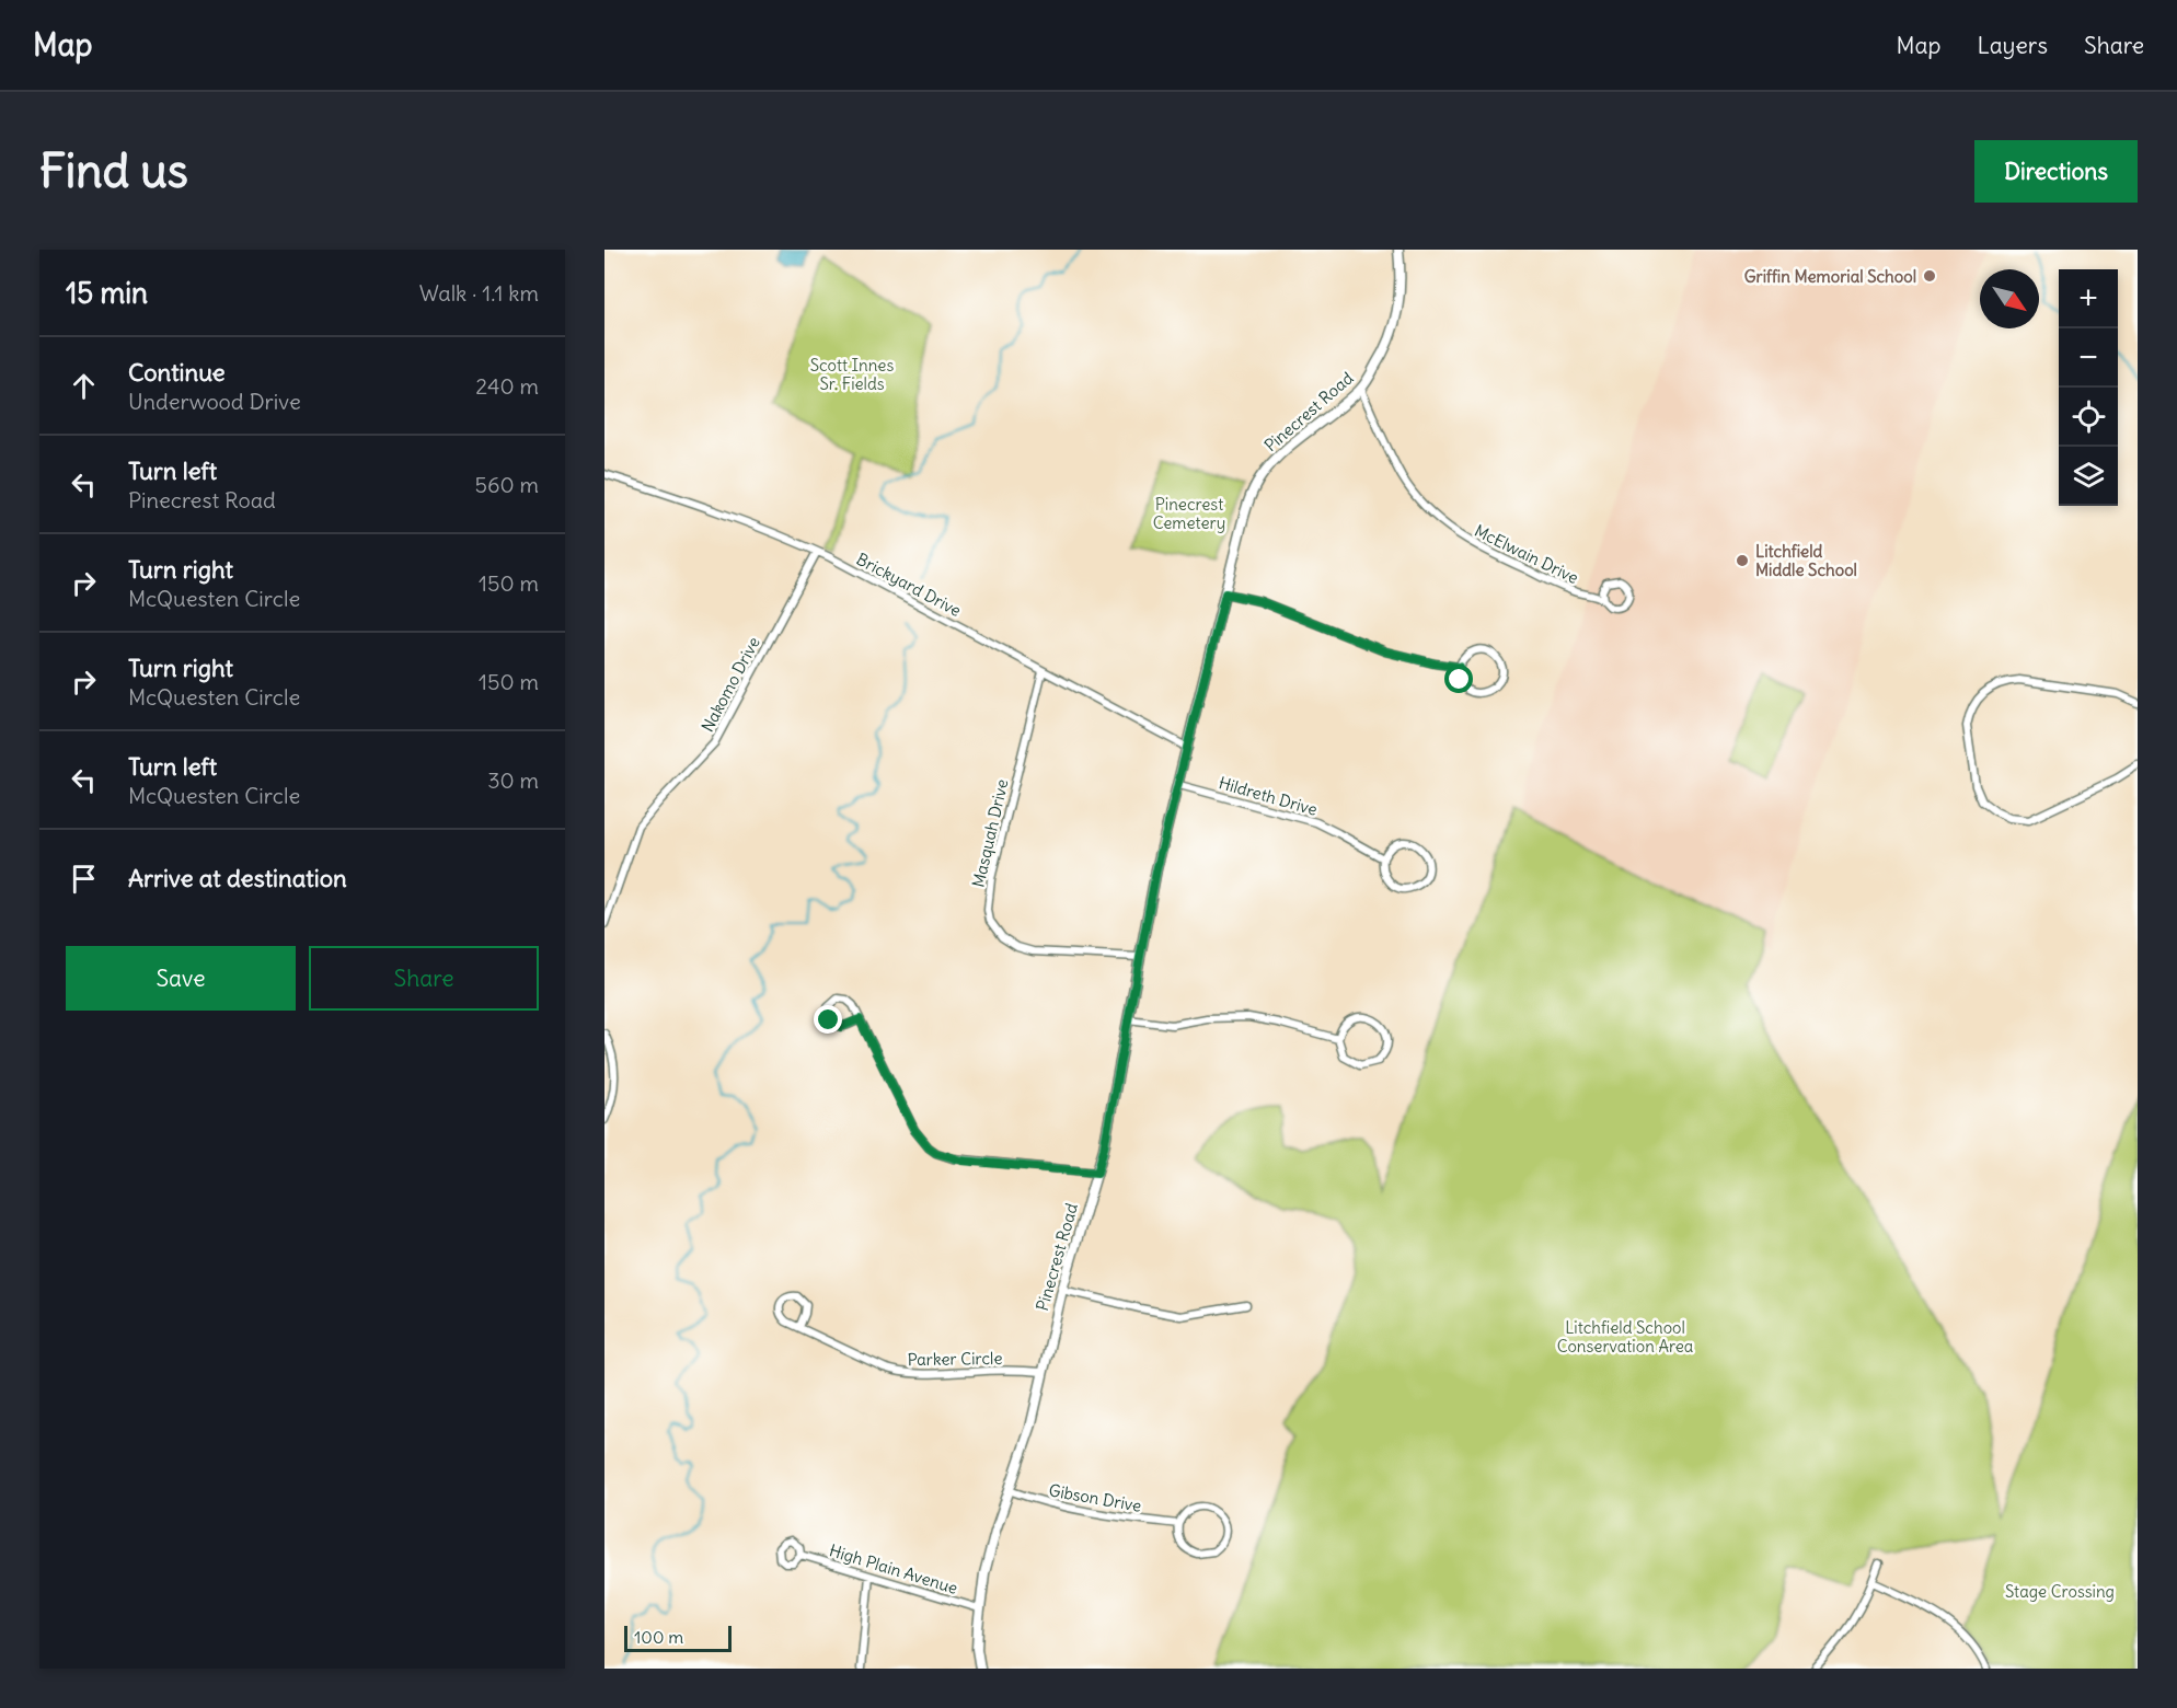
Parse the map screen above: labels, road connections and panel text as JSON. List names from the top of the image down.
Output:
{
  "streets": {
    "street": [
      "Pinecrest Road",
      "McElwain Drive",
      "Brickyard Drive",
      "Nakomo Drive",
      "Hildreth Drive",
      "Masquah Drive",
      "Parker Circle",
      "Gibson Drive",
      "High Plain Avenue"
    ]
  },
  "crossings": [
    ["Pinecrest Road", "McElwain Drive"],
    ["Pinecrest Road", "Brickyard Drive"],
    ["Pinecrest Road", "Hildreth Drive"],
    ["Pinecrest Road", "Masquah Drive"],
    ["Pinecrest Road", "Parker Circle"],
    ["Pinecrest Road", "Gibson Drive"],
    ["Pinecrest Road", "High Plain Avenue"],
    ["Brickyard Drive", "Nakomo Drive"],
    ["Brickyard Drive", "Masquah Drive"]
  ],
  "parks": [
    "Scott Innes Sr. Fields",
    "Pinecrest Cemetery",
    "Litchfield School Conservation Area",
    "Stage Crossing"
  ],
  "places": ["Griffin Memorial School", "Litchfield Middle School"],
  "scale_bar": "100 m",
  "north": "bottom right",
  "page": {
    "header": "Map",
    "nav": ["Map", "Layers", "Share"],
    "buttons": [
      "Directions",
      ["Save", "Share"]
    ],
    "title": "Find us",
    "heading": ["15 min", "Walk · 1.1 km"],
    "map_buttons": ["+", "−"],
    "list": [
      ["Continue", "Underwood Drive", "240 m"],
      ["Turn left", "Pinecrest Road", "560 m"],
      ["Turn right", "McQuesten Circle", "150 m"],
      ["Turn right", "McQuesten Circle", "150 m"],
      ["Turn left", "McQuesten Circle", "30 m"],
      "Arrive at destination"
    ],
    "scale": "100 m"
  }
}
